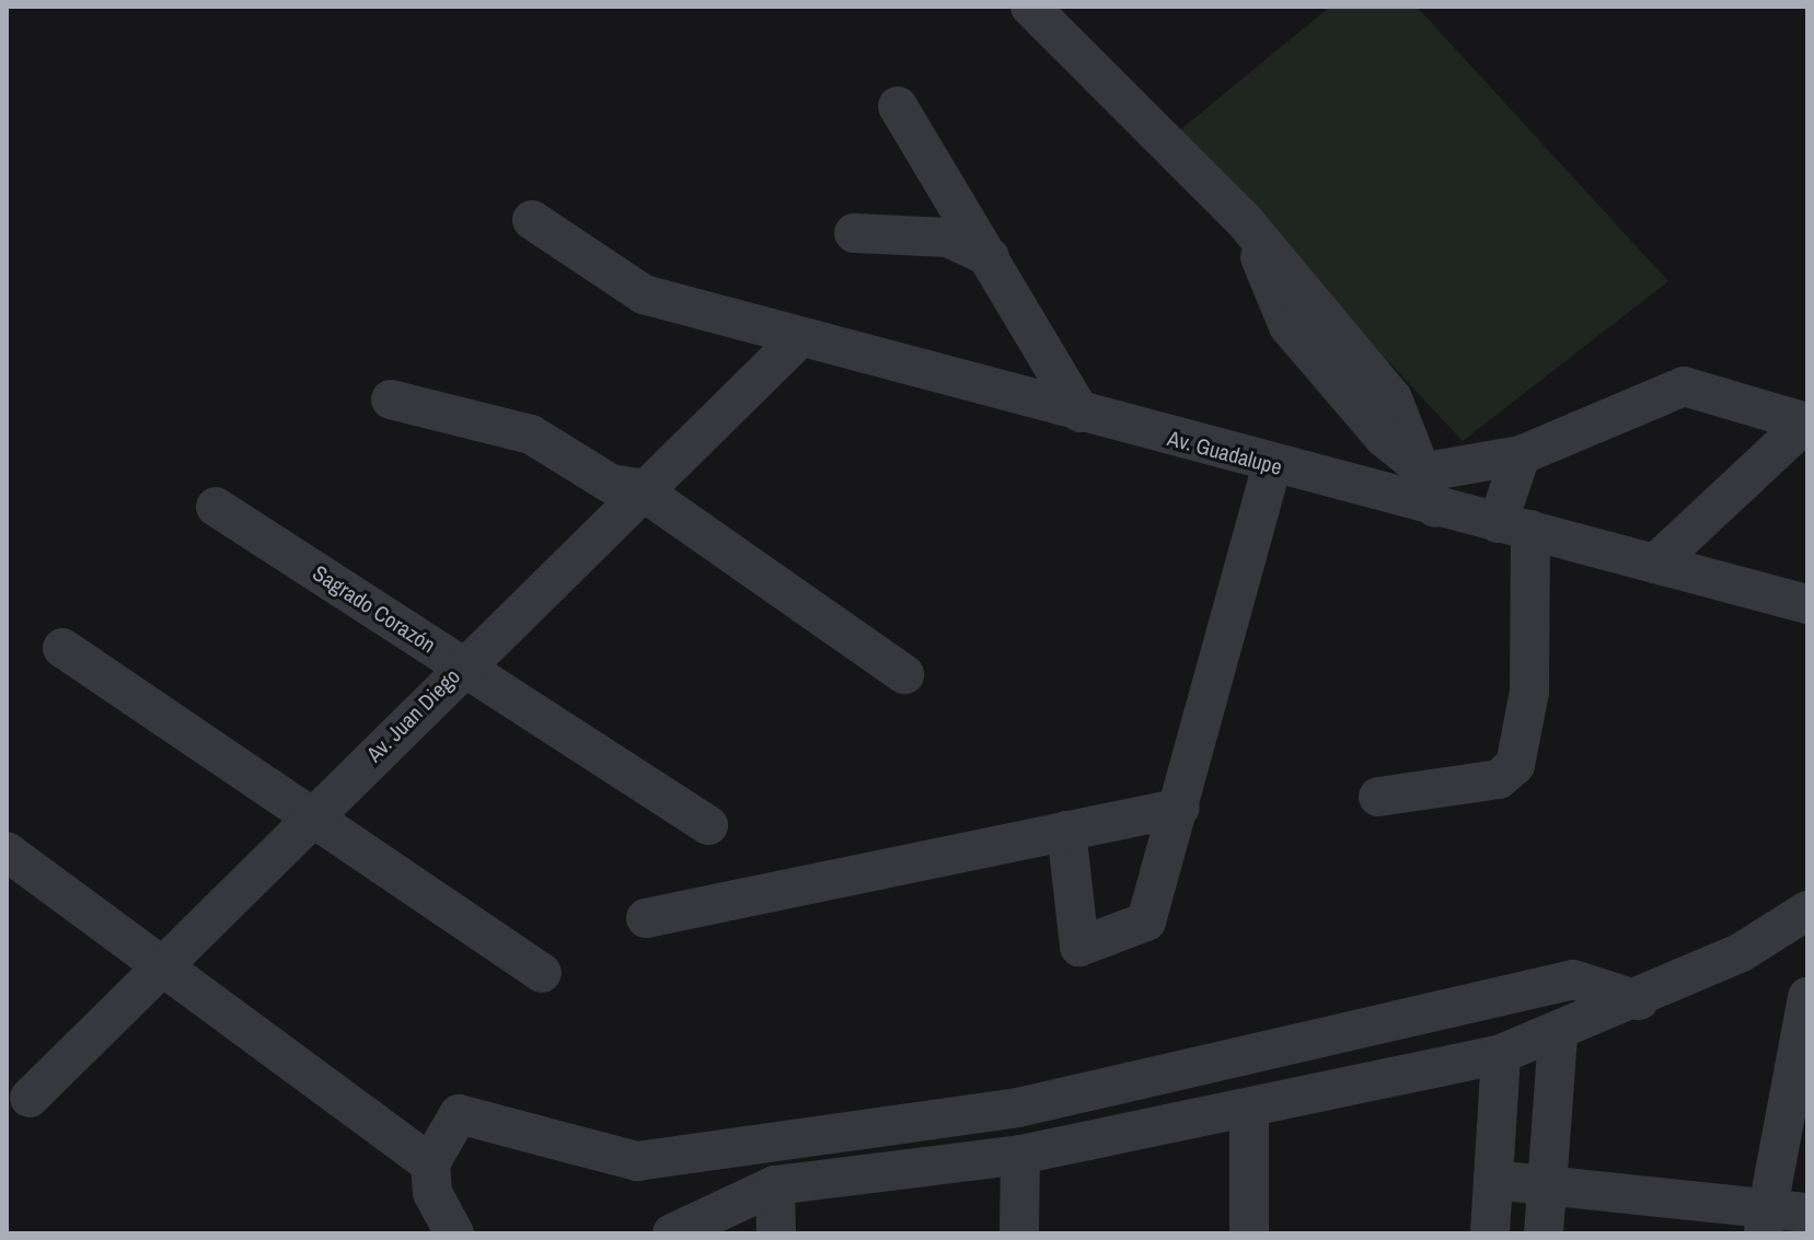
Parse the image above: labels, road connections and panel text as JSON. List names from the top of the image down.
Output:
{
  "streets": {
    "street": ["Av. Guadalupe", "Sagrado Corazón", "Av. Juan Diego"]
  },
  "crossings": [
    ["Av. Guadalupe", "Av. Juan Diego"],
    ["Sagrado Corazón", "Av. Juan Diego"]
  ]
}
